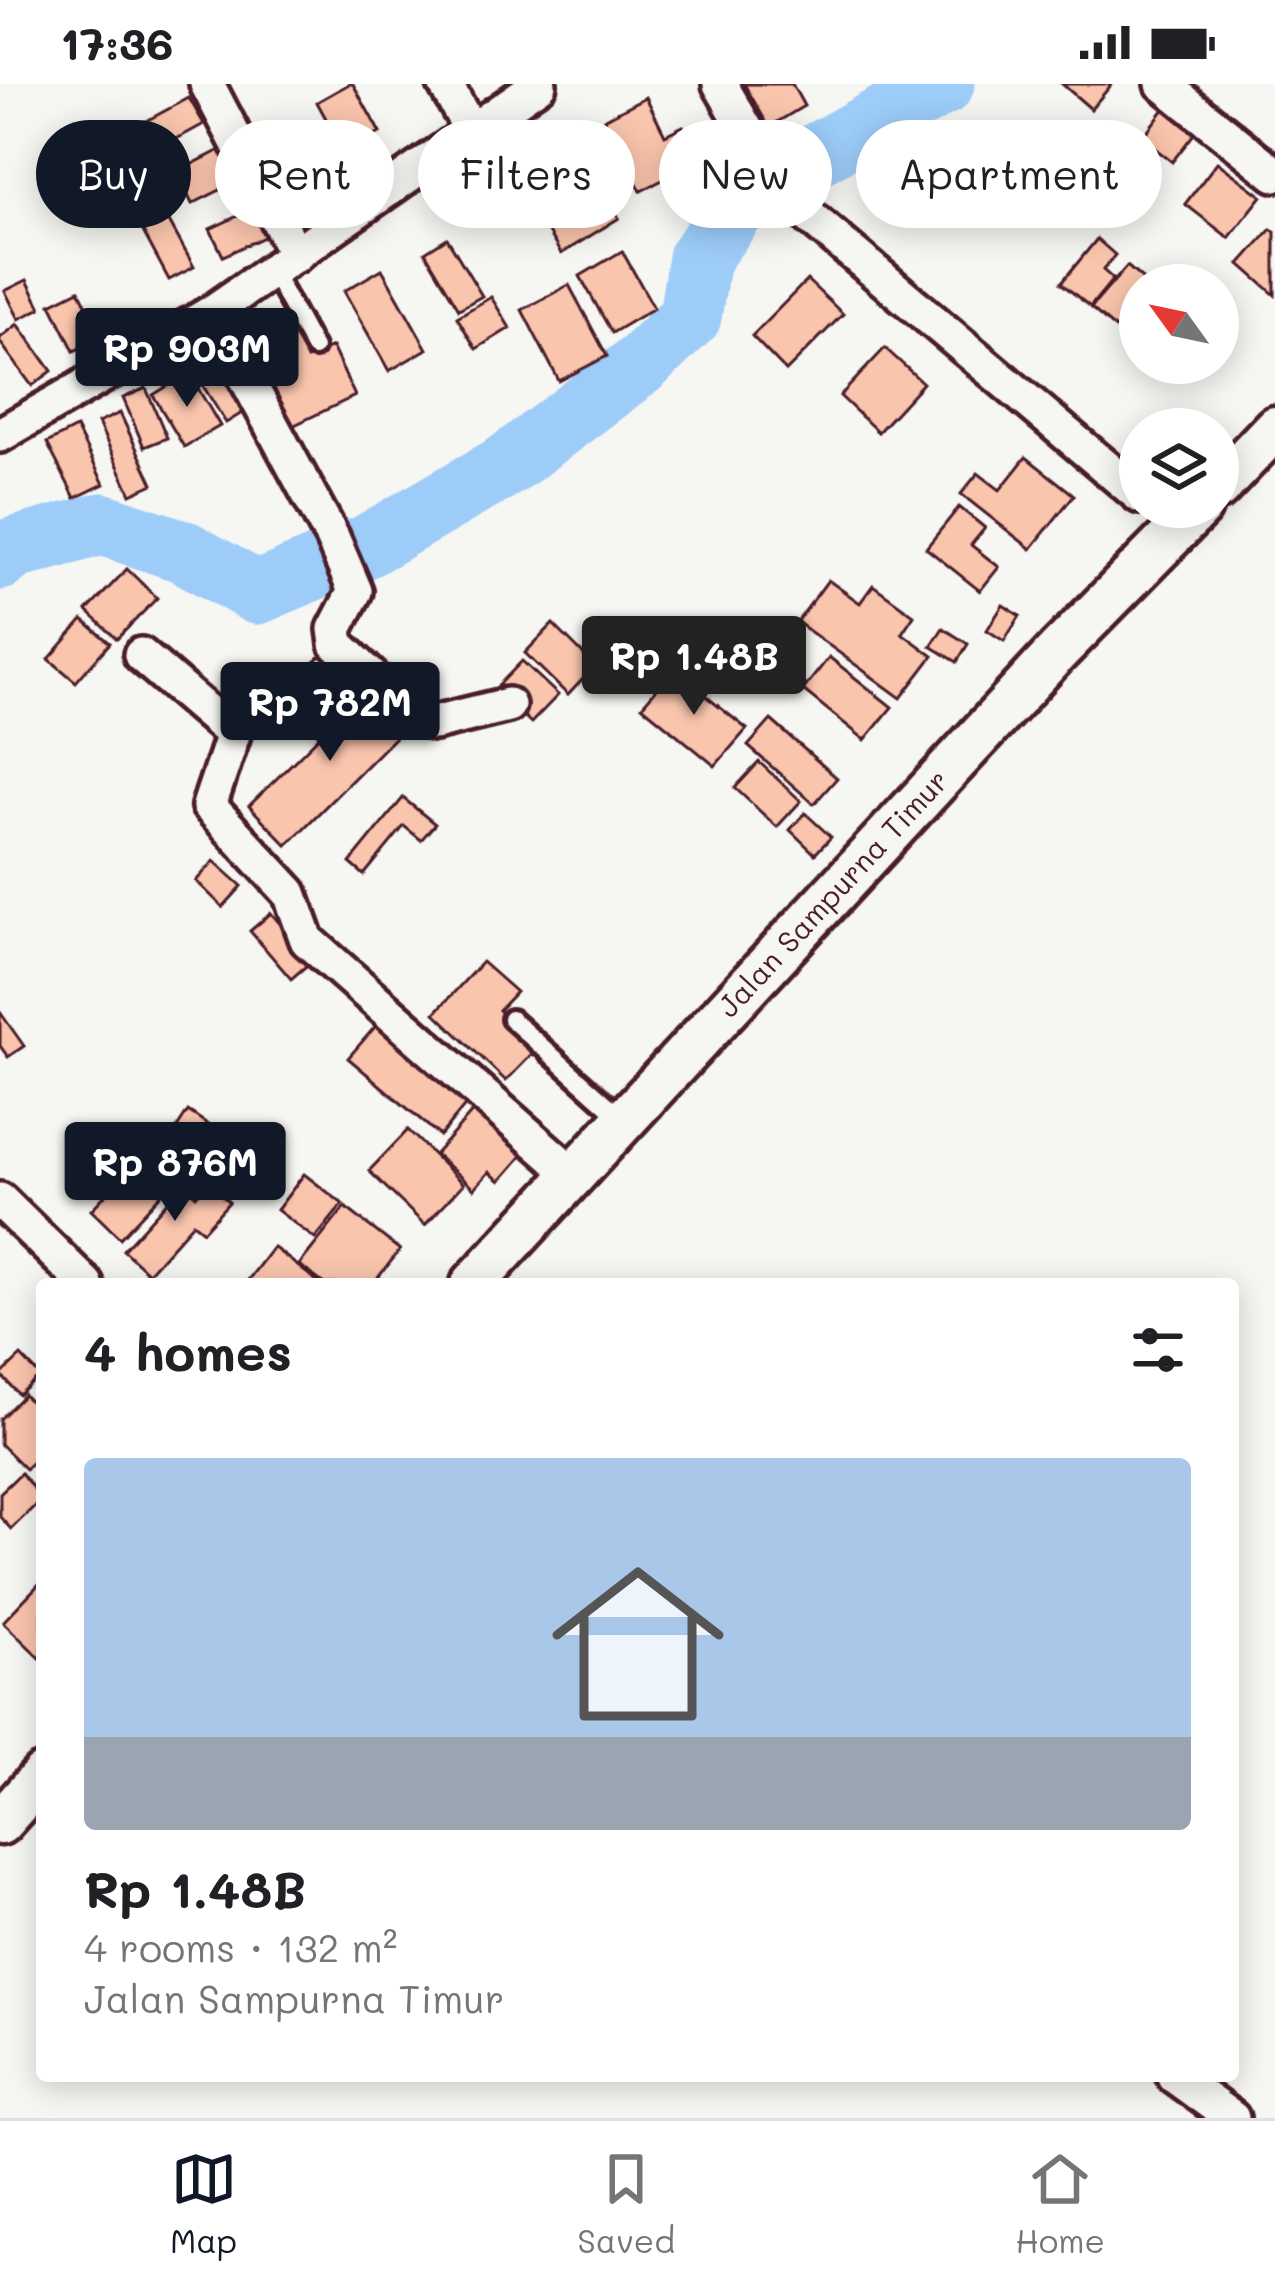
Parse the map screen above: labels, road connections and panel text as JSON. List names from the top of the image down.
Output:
{
  "streets": {
    "street": ["Jalan Sampurna Timur"]
  },
  "north": "top left",
  "page": {
    "status": "17:36",
    "chip": [
      "Buy",
      "Rent",
      "Filters",
      "New",
      "Apartment"
    ],
    "price": [
      "Rp 903M",
      "Rp 1.48B",
      "Rp 782M",
      "Rp 876M"
    ],
    "heading": "4 homes",
    "list": [
      {
        "name": "Rp 1.48B",
        "note": "4 rooms · 132 m² · Jalan Sampurna Timur"
      }
    ],
    "tabs": ["Map", "Saved", "Home"]
  }
}
